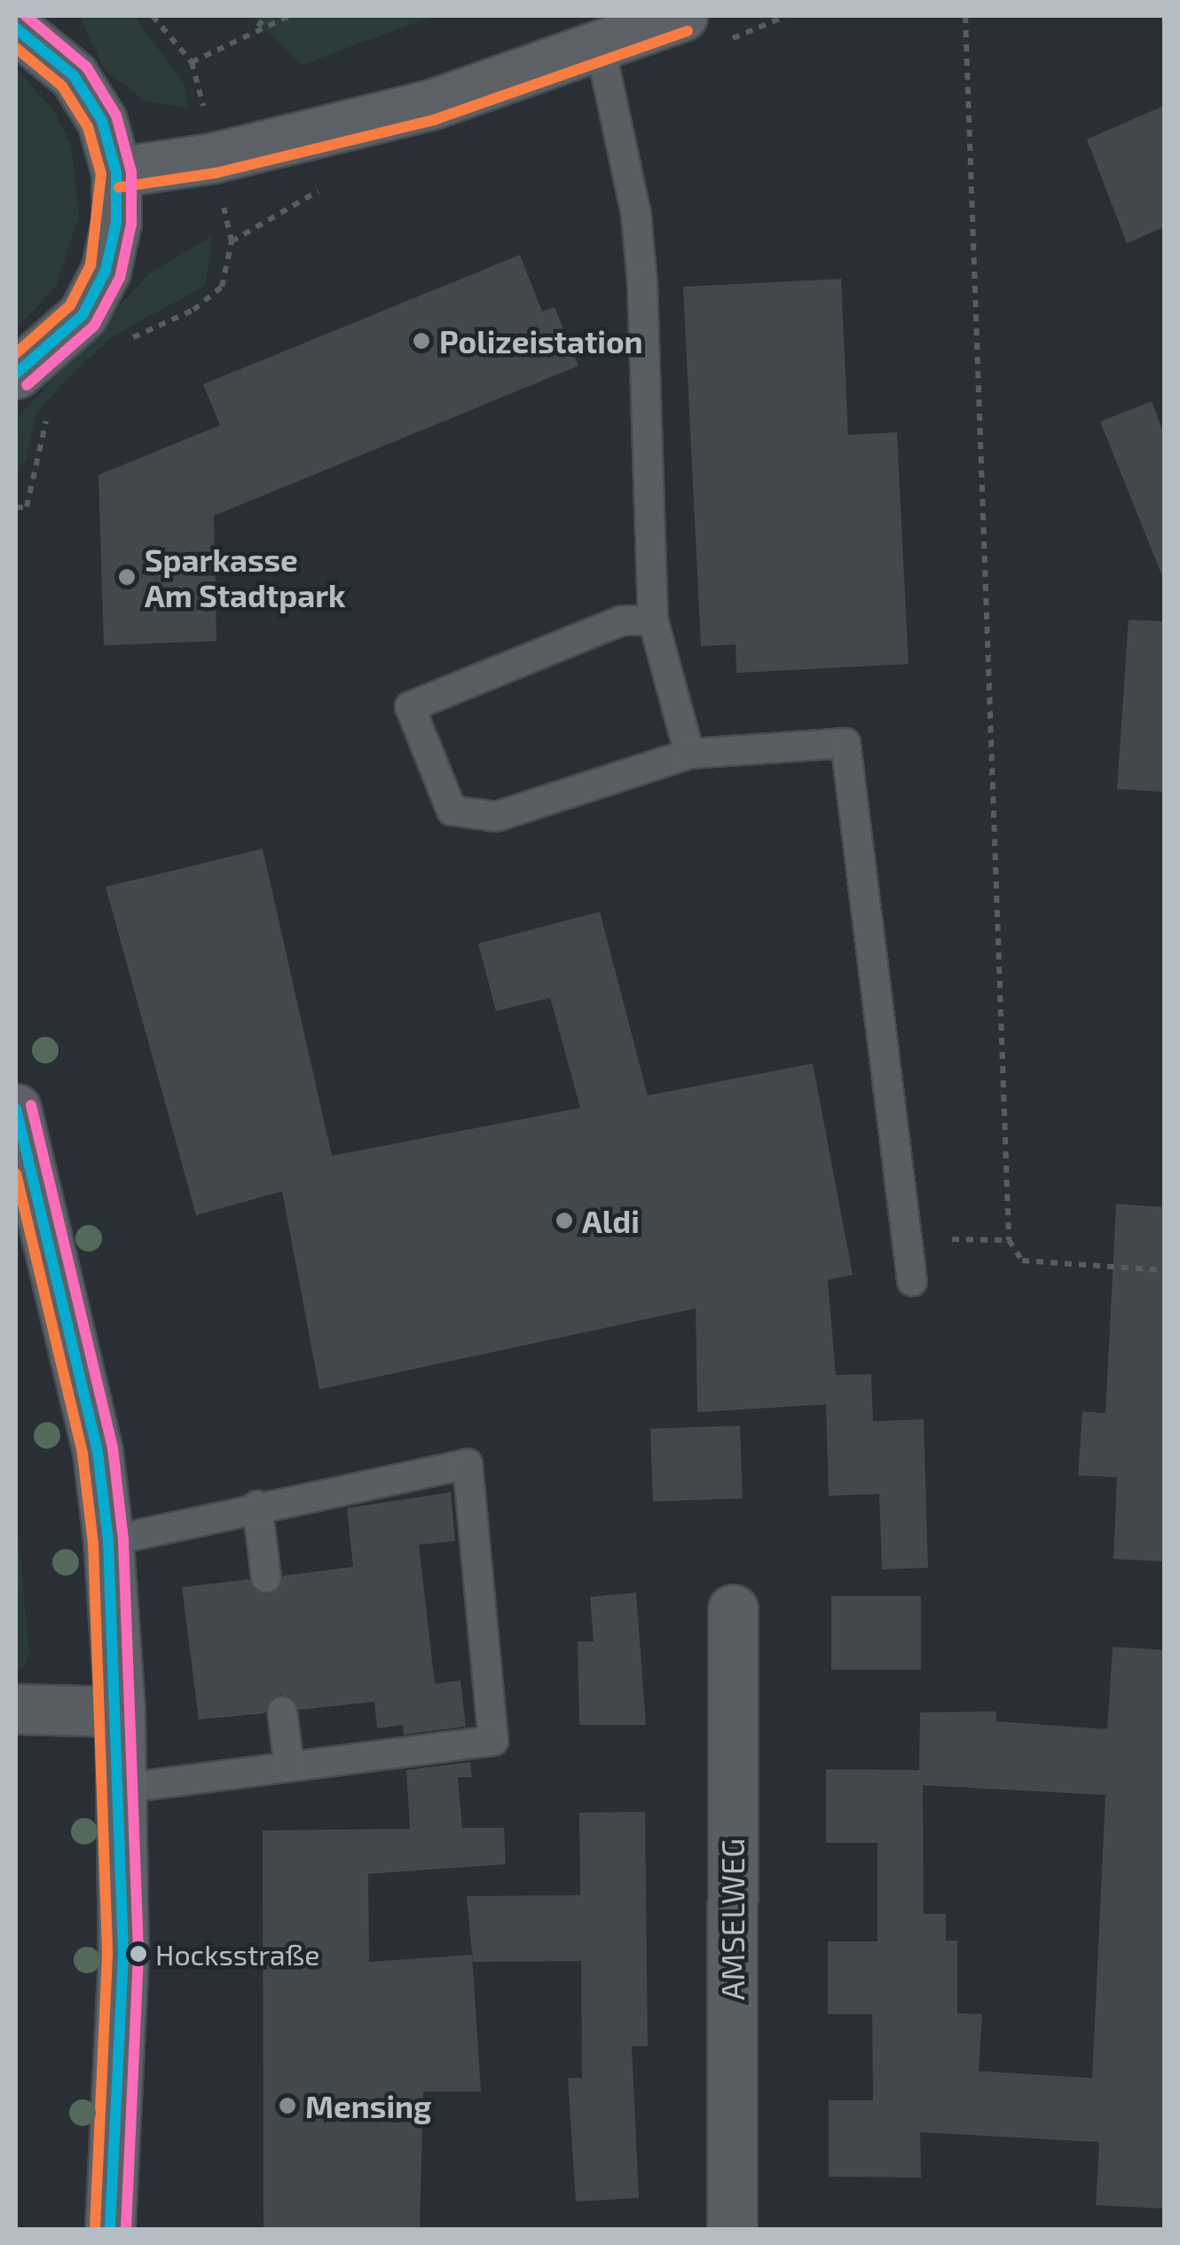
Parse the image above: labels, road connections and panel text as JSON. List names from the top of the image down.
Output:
{
  "streets": {
    "street": ["AMSELWEG"]
  },
  "places": [
    "Polizeistation",
    "Sparkasse Am Stadtpark",
    "Aldi",
    "Hocksstraße",
    "Mensing"
  ]
}
